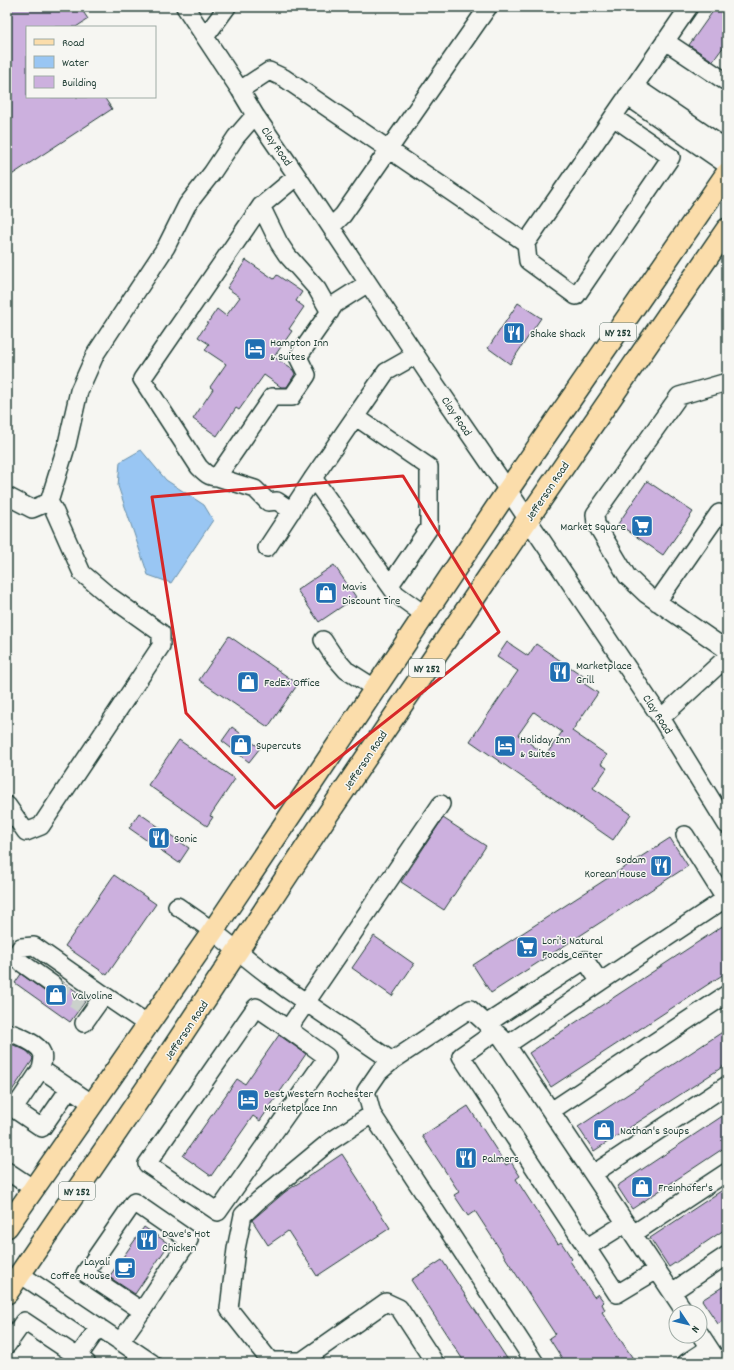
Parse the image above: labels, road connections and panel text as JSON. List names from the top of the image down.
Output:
{
  "streets": {
    "main road": ["NY 252", "Jefferson Road"],
    "street": ["Clay Road"]
  },
  "crossings": [
    ["Clay Road", "NY 252"],
    ["Clay Road", "Jefferson Road"]
  ],
  "places": {
    "restaurant": [
      "Shake Shack",
      "Marketplace Grill",
      "Sonic",
      "Sodam Korean House",
      "Palmers",
      "Dave's Hot Chicken"
    ],
    "hotel": ["Hampton Inn & Suites", "Holiday Inn & Suites", "Best Western Rochester Marketplace Inn"],
    "supermarket": ["Market Square", "Lori's Natural Foods Center"],
    "shop": [
      "Mavis Discount Tire",
      "FedEx Office",
      "Supercuts",
      "Valvoline",
      "Nathan's Soups",
      "Freinhofer's"
    ],
    "cafe": ["Layali Coffee House"]
  },
  "legend": ["Road", "Water", "Building"],
  "north": "bottom right"
}
